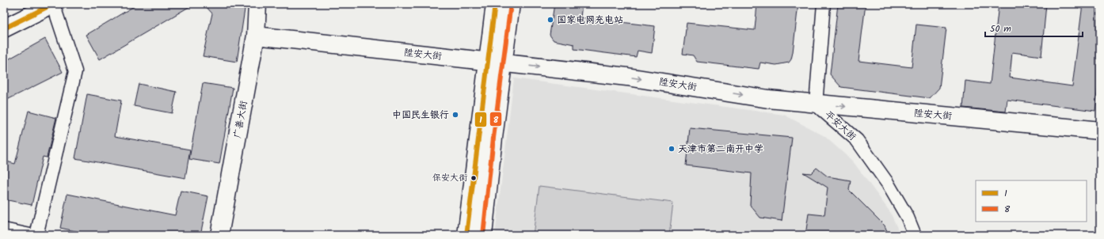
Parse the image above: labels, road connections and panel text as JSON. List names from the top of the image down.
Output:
{
  "streets": {
    "street": ["陞安大街", "广善大街", "平安大街"]
  },
  "crossings": [
    ["陞安大街", "广善大街"],
    ["陞安大街", "平安大街"]
  ],
  "one_way": ["陞安大街"],
  "places": [
    "国家电网充电站",
    "中国民生银行",
    "天津市第二南开中学",
    "保安大街"
  ],
  "lines": ["transit line 1", "transit line 8"],
  "legend": ["1", "8"],
  "scale_bar": "50 m"
}
